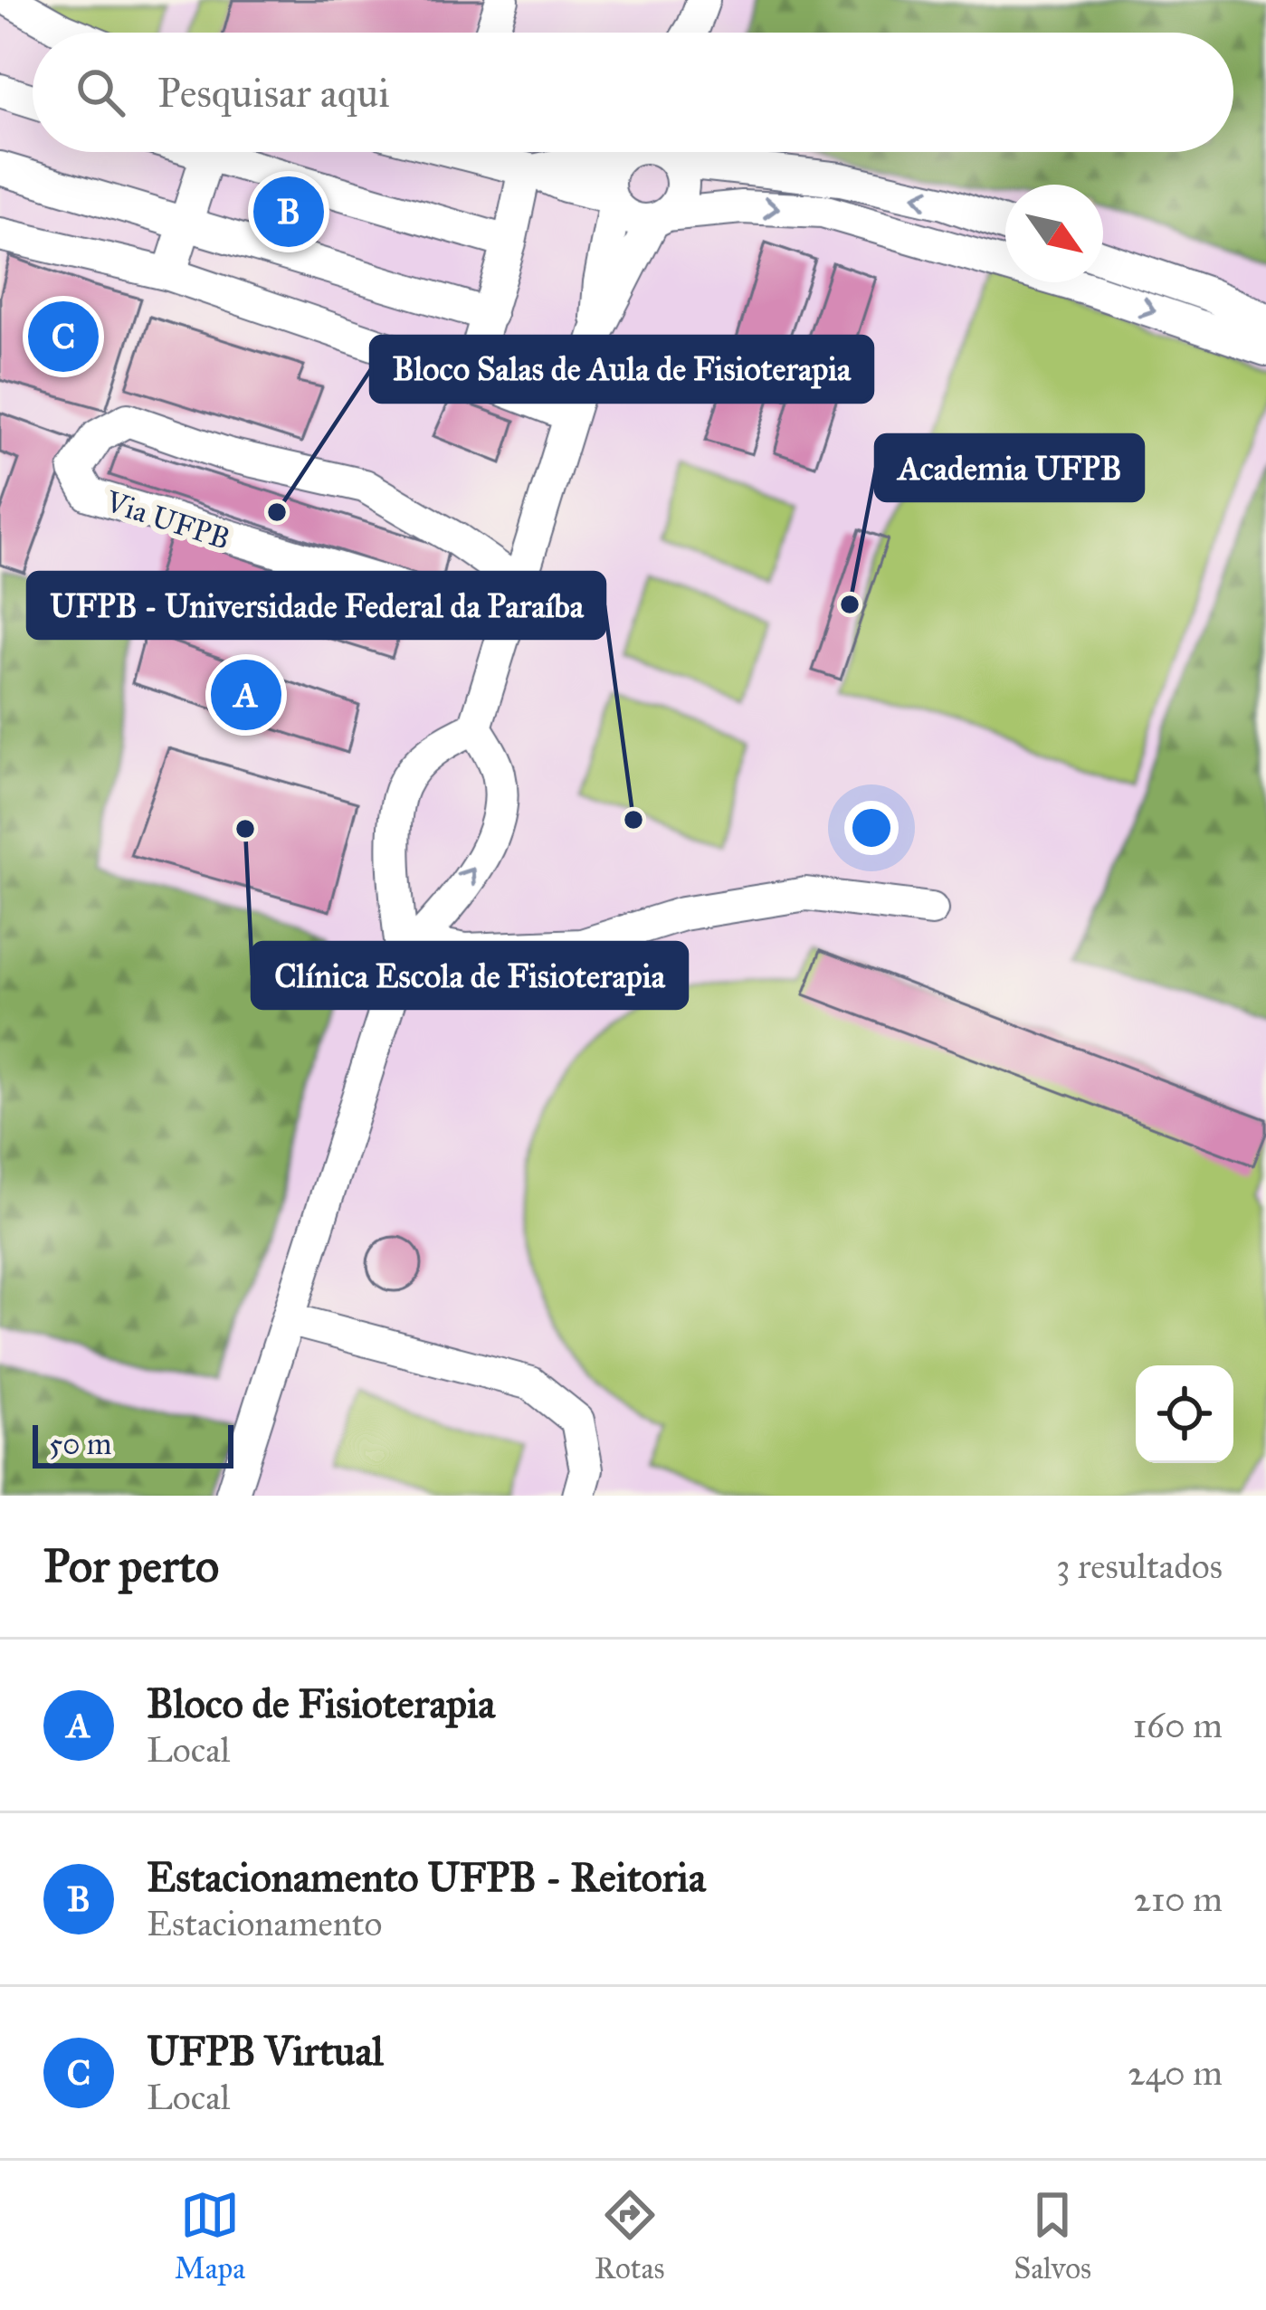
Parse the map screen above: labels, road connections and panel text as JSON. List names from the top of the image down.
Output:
{
  "streets": {
    "lane": ["Via UFPB"]
  },
  "places": [
    "Bloco Salas de Aula de Fisioterapia",
    "Academia UFPB",
    "UFPB - Universidade Federal da Paraíba",
    "Clínica Escola de Fisioterapia"
  ],
  "scale_bar": "50 m",
  "north": "bottom right",
  "page": {
    "search": "Pesquisar aqui",
    "pins": ["B", "C", "A"],
    "scale": "50 m",
    "heading": ["Por perto", "3 resultados"],
    "list": [
      {
        "mark": "A",
        "name": "Bloco de Fisioterapia",
        "note": "Local",
        "value": "160 m"
      },
      {
        "mark": "B",
        "name": "Estacionamento UFPB - Reitoria",
        "note": "Estacionamento",
        "value": "210 m"
      },
      {
        "mark": "C",
        "name": "UFPB Virtual",
        "note": "Local",
        "value": "240 m"
      }
    ],
    "nav": ["Mapa", "Rotas", "Salvos"]
  }
}
